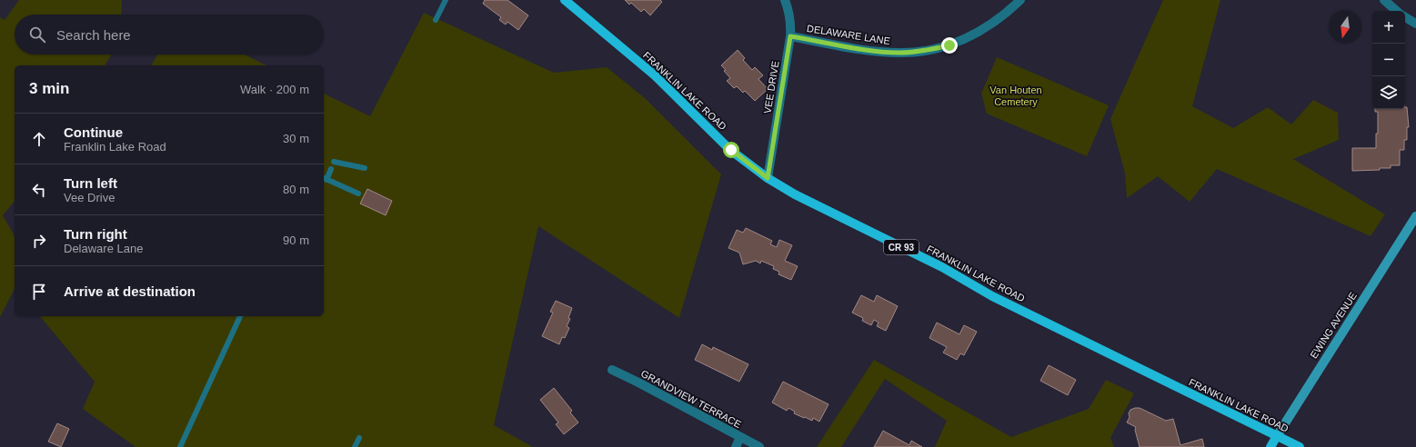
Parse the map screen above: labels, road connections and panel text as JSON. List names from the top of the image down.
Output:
{
  "streets": {
    "main road": ["FRANKLIN LAKE ROAD", "CR 93", "EWING AVENUE"],
    "street": ["DELAWARE LANE", "VEE DRIVE", "GRANDVIEW TERRACE"]
  },
  "crossings": [
    ["DELAWARE LANE", "VEE DRIVE"],
    ["VEE DRIVE", "FRANKLIN LAKE ROAD"],
    ["FRANKLIN LAKE ROAD", "EWING AVENUE"]
  ],
  "parks": ["Van Houten Cemetery"],
  "north": "bottom",
  "page": {
    "map_buttons": ["+", "−"],
    "search": "Search here",
    "heading": ["3 min", "Walk · 200 m"],
    "list": [
      ["Continue", "Franklin Lake Road", "30 m"],
      ["Turn left", "Vee Drive", "80 m"],
      ["Turn right", "Delaware Lane", "90 m"],
      "Arrive at destination"
    ]
  }
}
